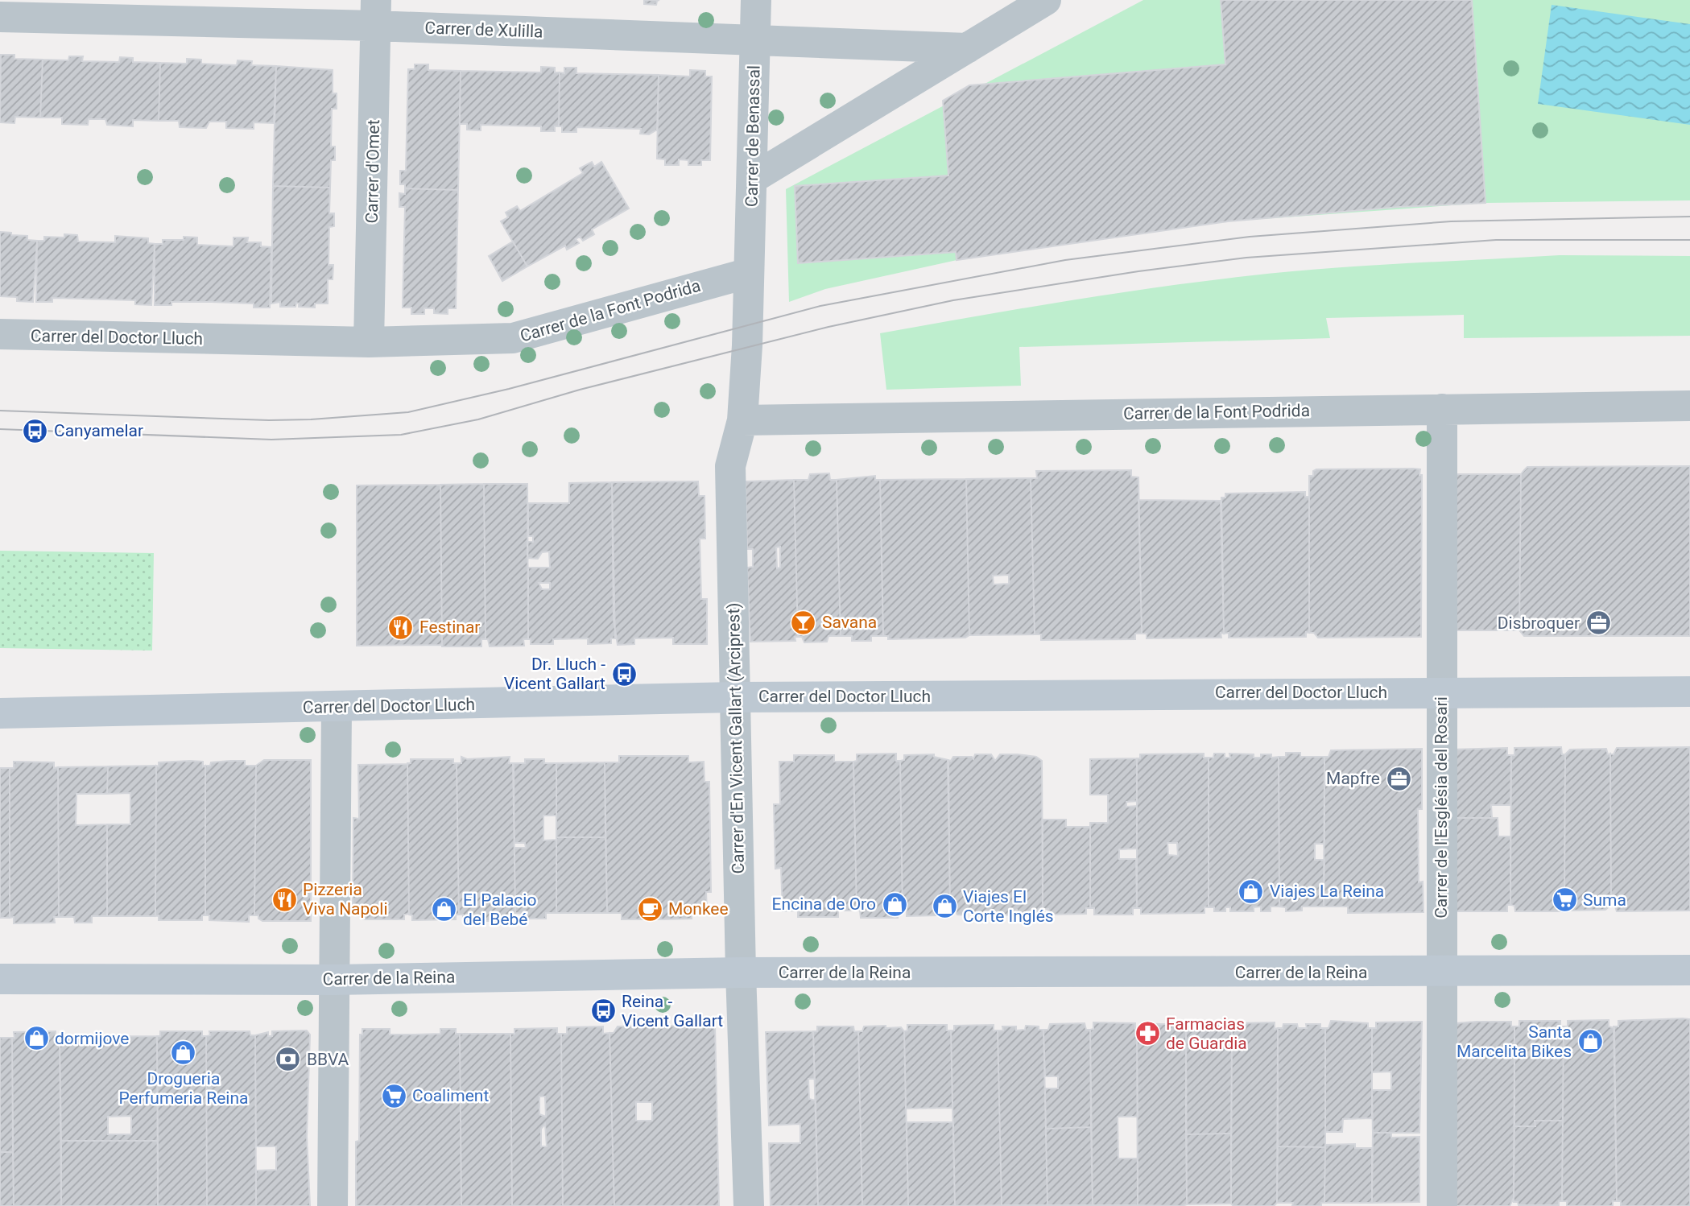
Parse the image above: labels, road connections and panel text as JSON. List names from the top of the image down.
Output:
{
  "streets": {
    "street": [
      "Carrer de Xulilla",
      "Carrer de Benassal",
      "Carrer d'Omet",
      "Carrer de la Font Podrida",
      "Carrer del Doctor Lluch",
      "Carrer d'En Vicent Gallart (Arciprest)",
      "Carrer de l'Església del Rosari",
      "Carrer de la Reina"
    ]
  },
  "crossings": [
    ["Carrer de Xulilla", "Carrer de Benassal"],
    ["Carrer de Xulilla", "Carrer d'Omet"],
    ["Carrer de Benassal", "Carrer de la Font Podrida"],
    ["Carrer de Benassal", "Carrer d'En Vicent Gallart (Arciprest)"],
    ["Carrer d'Omet", "Carrer de la Font Podrida"],
    ["Carrer d'Omet", "Carrer del Doctor Lluch"],
    ["Carrer de la Font Podrida", "Carrer del Doctor Lluch"],
    ["Carrer de la Font Podrida", "Carrer d'En Vicent Gallart (Arciprest)"],
    ["Carrer de la Font Podrida", "Carrer de l'Església del Rosari"],
    ["Carrer del Doctor Lluch", "Carrer d'En Vicent Gallart (Arciprest)"],
    ["Carrer del Doctor Lluch", "Carrer de l'Església del Rosari"],
    ["Carrer d'En Vicent Gallart (Arciprest)", "Carrer de la Reina"],
    ["Carrer de l'Església del Rosari", "Carrer de la Reina"]
  ],
  "places": {
    "bus stop": ["Canyamelar", "Dr. Lluch - Vicent Gallart", "Reina - Vicent Gallart"],
    "bar": ["Savana"],
    "office": ["Disbroquer", "Mapfre"],
    "restaurant": ["Festinar", "Pizzeria Viva Napoli"],
    "shop": [
      "Viajes La Reina",
      "Encina de Oro",
      "Viajes El Corte Inglés",
      "El Palacio del Bebé",
      "dormijove",
      "Santa Marcelita Bikes",
      "Drogueria Perfumeria Reina"
    ],
    "supermarket": ["Suma", "Coaliment"],
    "cafe": ["Monkee"],
    "pharmacy": ["Farmacias de Guardia"],
    "bank": ["BBVA"]
  }
}
